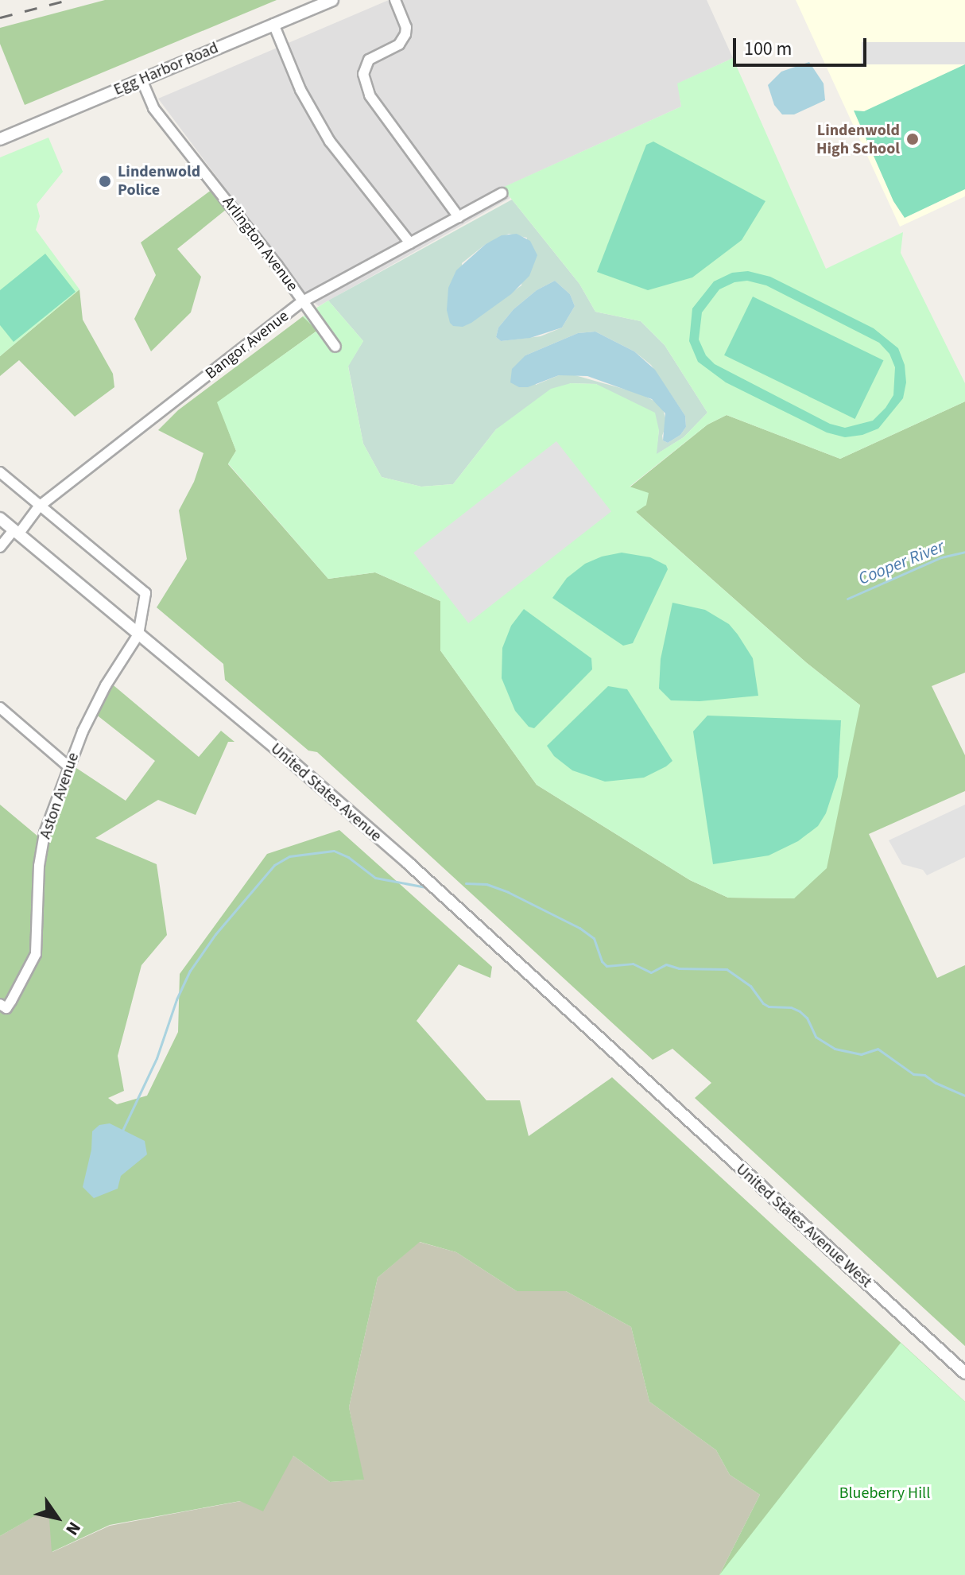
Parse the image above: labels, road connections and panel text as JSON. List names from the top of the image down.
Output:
{
  "streets": {
    "street": [
      "Egg Harbor Road",
      "Arlington Avenue",
      "Bangor Avenue",
      "United States Avenue",
      "Aston Avenue",
      "United States Avenue West"
    ]
  },
  "crossings": [
    ["Egg Harbor Road", "Arlington Avenue"],
    ["Arlington Avenue", "Bangor Avenue"],
    ["Bangor Avenue", "United States Avenue"],
    ["Bangor Avenue", "Aston Avenue"],
    ["United States Avenue", "Aston Avenue"],
    ["United States Avenue", "United States Avenue West"]
  ],
  "water": ["Cooper River"],
  "parks": ["Blueberry Hill"],
  "places": ["Lindenwold High School", "Lindenwold Police"],
  "scale_bar": "100 m",
  "north": "bottom right"
}
